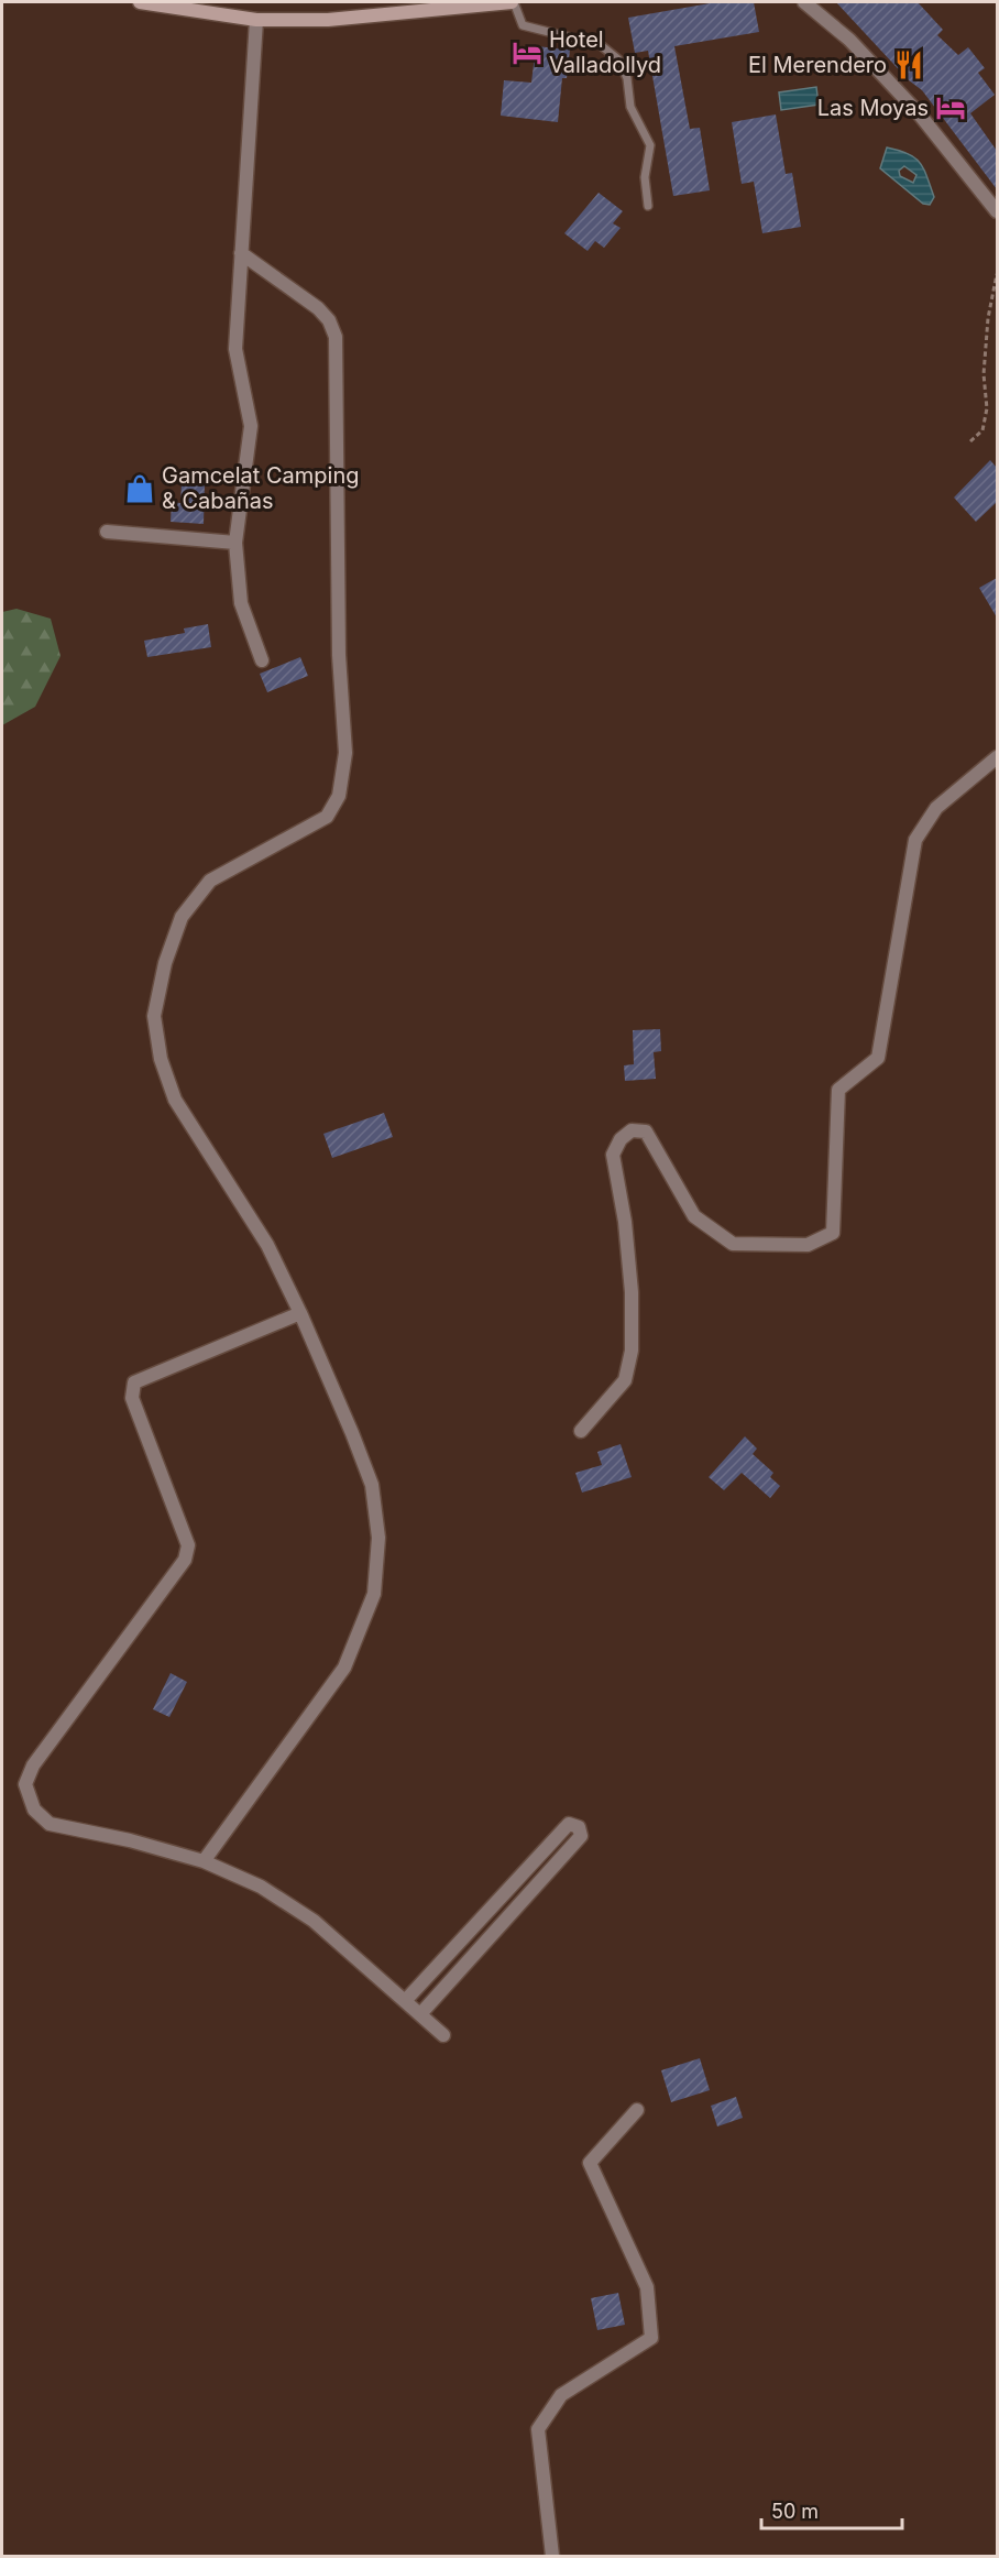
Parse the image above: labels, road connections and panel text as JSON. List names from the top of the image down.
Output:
{
  "places": {
    "hotel": ["Hotel Valladollyd", "Las Moyas"],
    "restaurant": ["El Merendero"],
    "shop": ["Gamcelat Camping & Cabañas"]
  },
  "scale_bar": "50 m"
}
